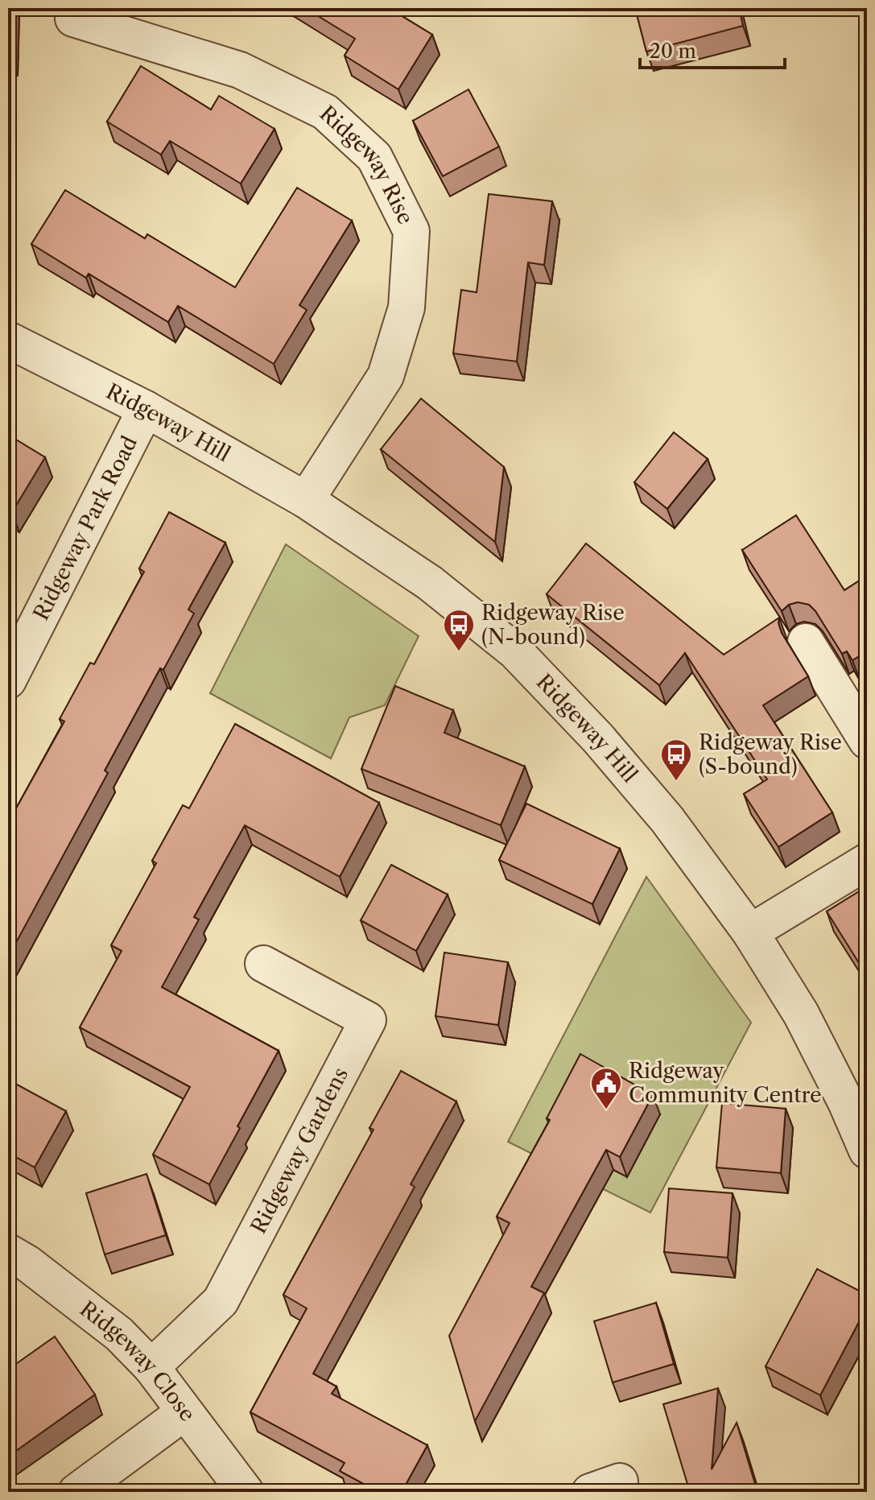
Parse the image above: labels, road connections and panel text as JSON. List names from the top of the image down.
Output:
{
  "streets": {
    "street": [
      "Ridgeway Rise",
      "Ridgeway Hill",
      "Ridgeway Park Road",
      "Ridgeway Gardens",
      "Ridgeway Close"
    ]
  },
  "crossings": [
    ["Ridgeway Rise", "Ridgeway Hill"],
    ["Ridgeway Hill", "Ridgeway Park Road"],
    ["Ridgeway Gardens", "Ridgeway Close"]
  ],
  "places": {
    "bus stop": ["Ridgeway Rise (N-bound)", "Ridgeway Rise (S-bound)"],
    "public building": ["Ridgeway Community Centre"]
  },
  "scale_bar": "20 m"
}
